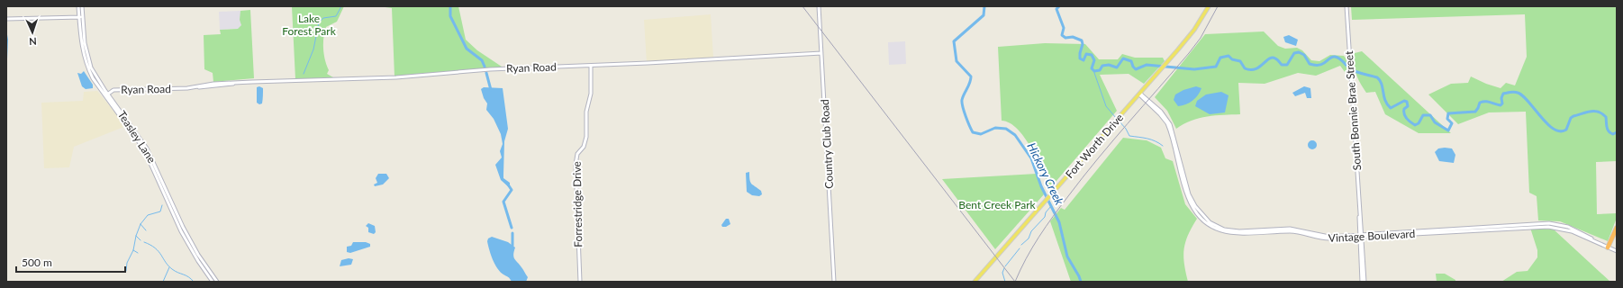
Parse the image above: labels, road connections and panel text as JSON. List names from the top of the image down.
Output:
{
  "streets": {
    "main road": [
      "Ryan Road",
      "South Bonnie Brae Street",
      "Teasley Lane",
      "Country Club Road",
      "Fort Worth Drive",
      "Forrestridge Drive",
      "Vintage Boulevard"
    ]
  },
  "crossings": [
    ["Ryan Road", "Teasley Lane"],
    ["Ryan Road", "Country Club Road"],
    ["Ryan Road", "Forrestridge Drive"],
    ["South Bonnie Brae Street", "Vintage Boulevard"],
    ["Fort Worth Drive", "Vintage Boulevard"]
  ],
  "water": ["Hickory Creek"],
  "parks": ["Lake Forest Park", "Bent Creek Park"],
  "scale_bar": "500 m",
  "north": "bottom"
}
